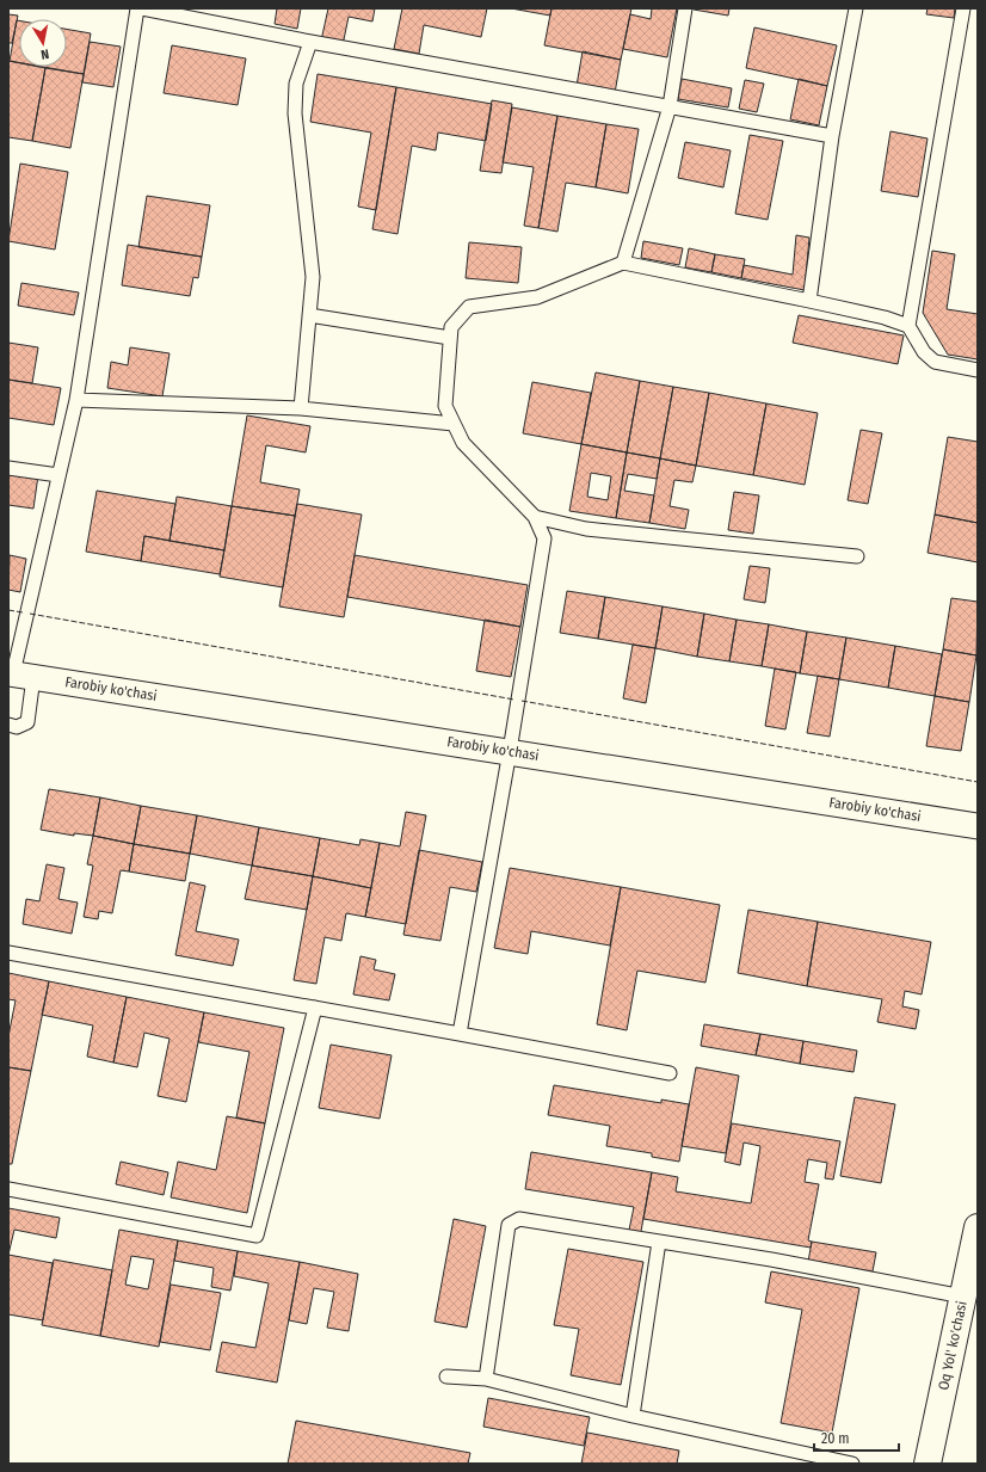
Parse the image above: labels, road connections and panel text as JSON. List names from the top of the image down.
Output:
{
  "streets": {
    "street": ["Farobiy ko'chasi", "Oq Yol' ko'chasi"]
  },
  "scale_bar": "20 m",
  "north": "bottom"
}
